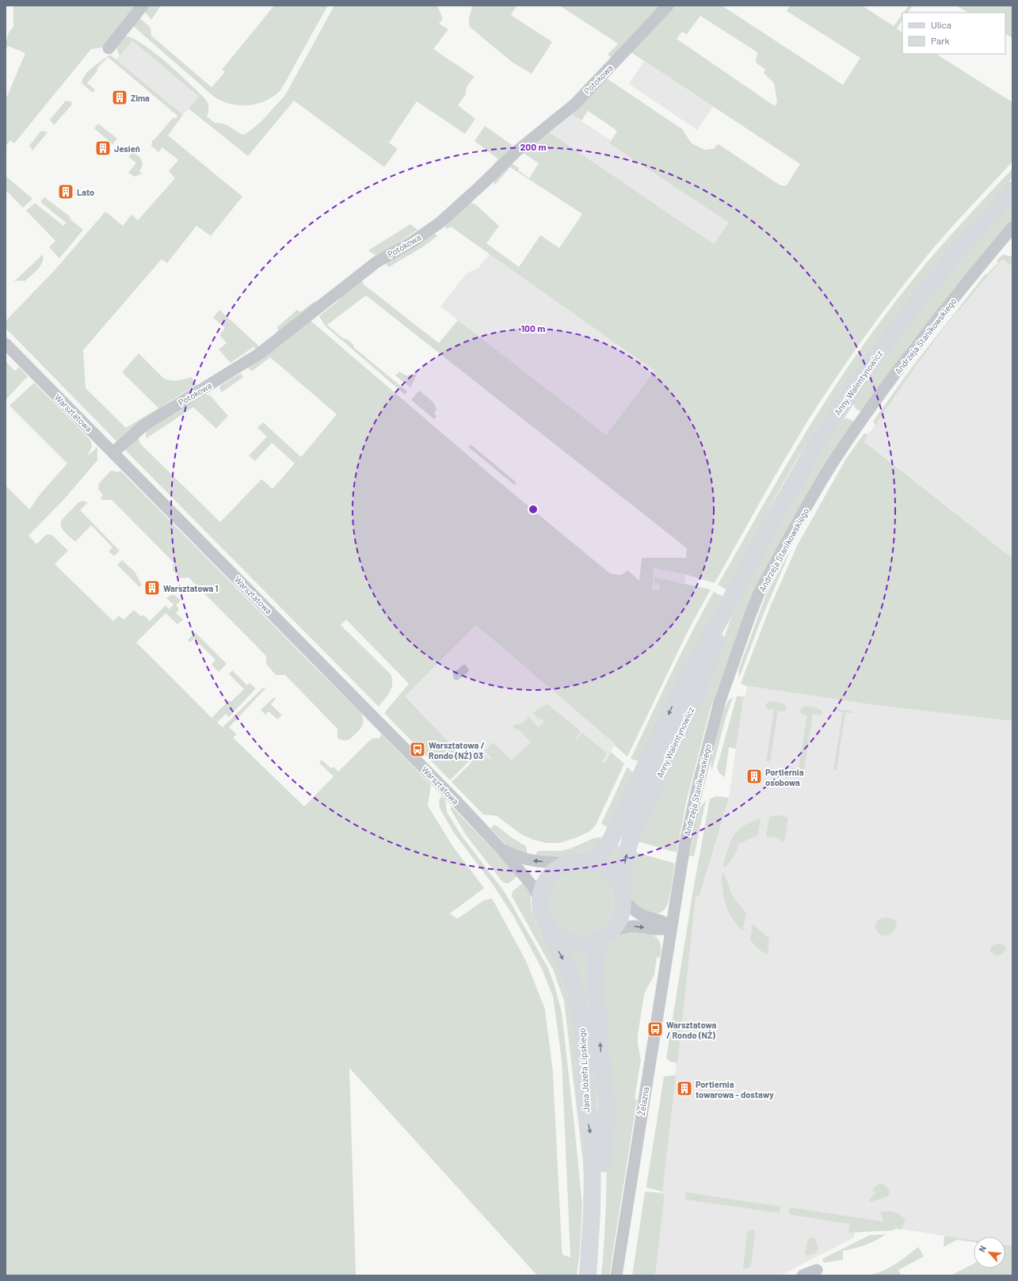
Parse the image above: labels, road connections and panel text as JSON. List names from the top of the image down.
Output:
{
  "streets": {
    "main road": ["Anny Walentynowicz", "Jana Józefa Lipskiego"],
    "street": [
      "Potokowa",
      "Andrzeja Stanikowskiego",
      "Warsztatowa",
      "Żelazna"
    ]
  },
  "crossings": [
    ["Potokowa", "Warsztatowa"],
    ["Andrzeja Stanikowskiego", "Żelazna"],
    ["Anny Walentynowicz", "Warsztatowa"],
    ["Anny Walentynowicz", "Jana Józefa Lipskiego"],
    ["Warsztatowa", "Jana Józefa Lipskiego"]
  ],
  "places": {
    "building": [
      "Zima",
      "Jesień",
      "Lato",
      "Warsztatowa 1",
      "Portiernia osobowa",
      "Portiernia towarowa - dostawy"
    ],
    "bus stop": ["Warsztatowa / Rondo (NŻ) 03", "Warsztatowa / Rondo (NŻ)"]
  },
  "legend": ["Ulica", "Park"],
  "north": "top left",
  "rings": ["200 m", "100 m"]
}
